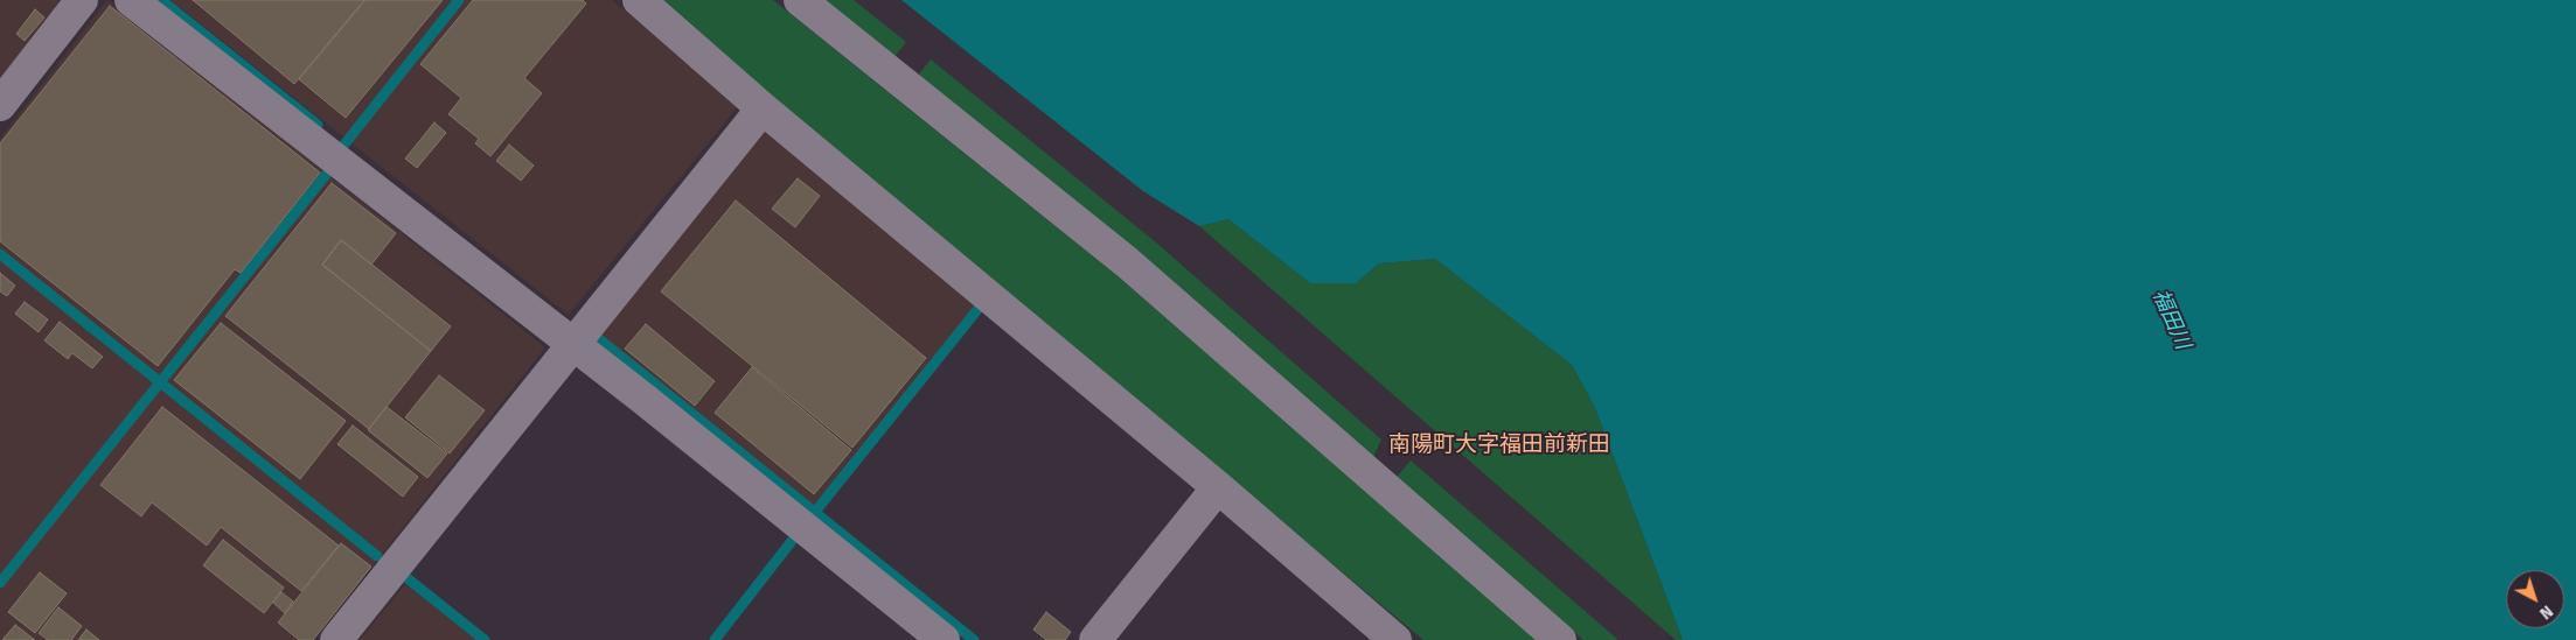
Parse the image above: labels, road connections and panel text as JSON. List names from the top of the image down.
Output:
{
  "districts": ["南陽町大字福田前新田"],
  "water": ["福田川"],
  "north": "bottom right"
}
